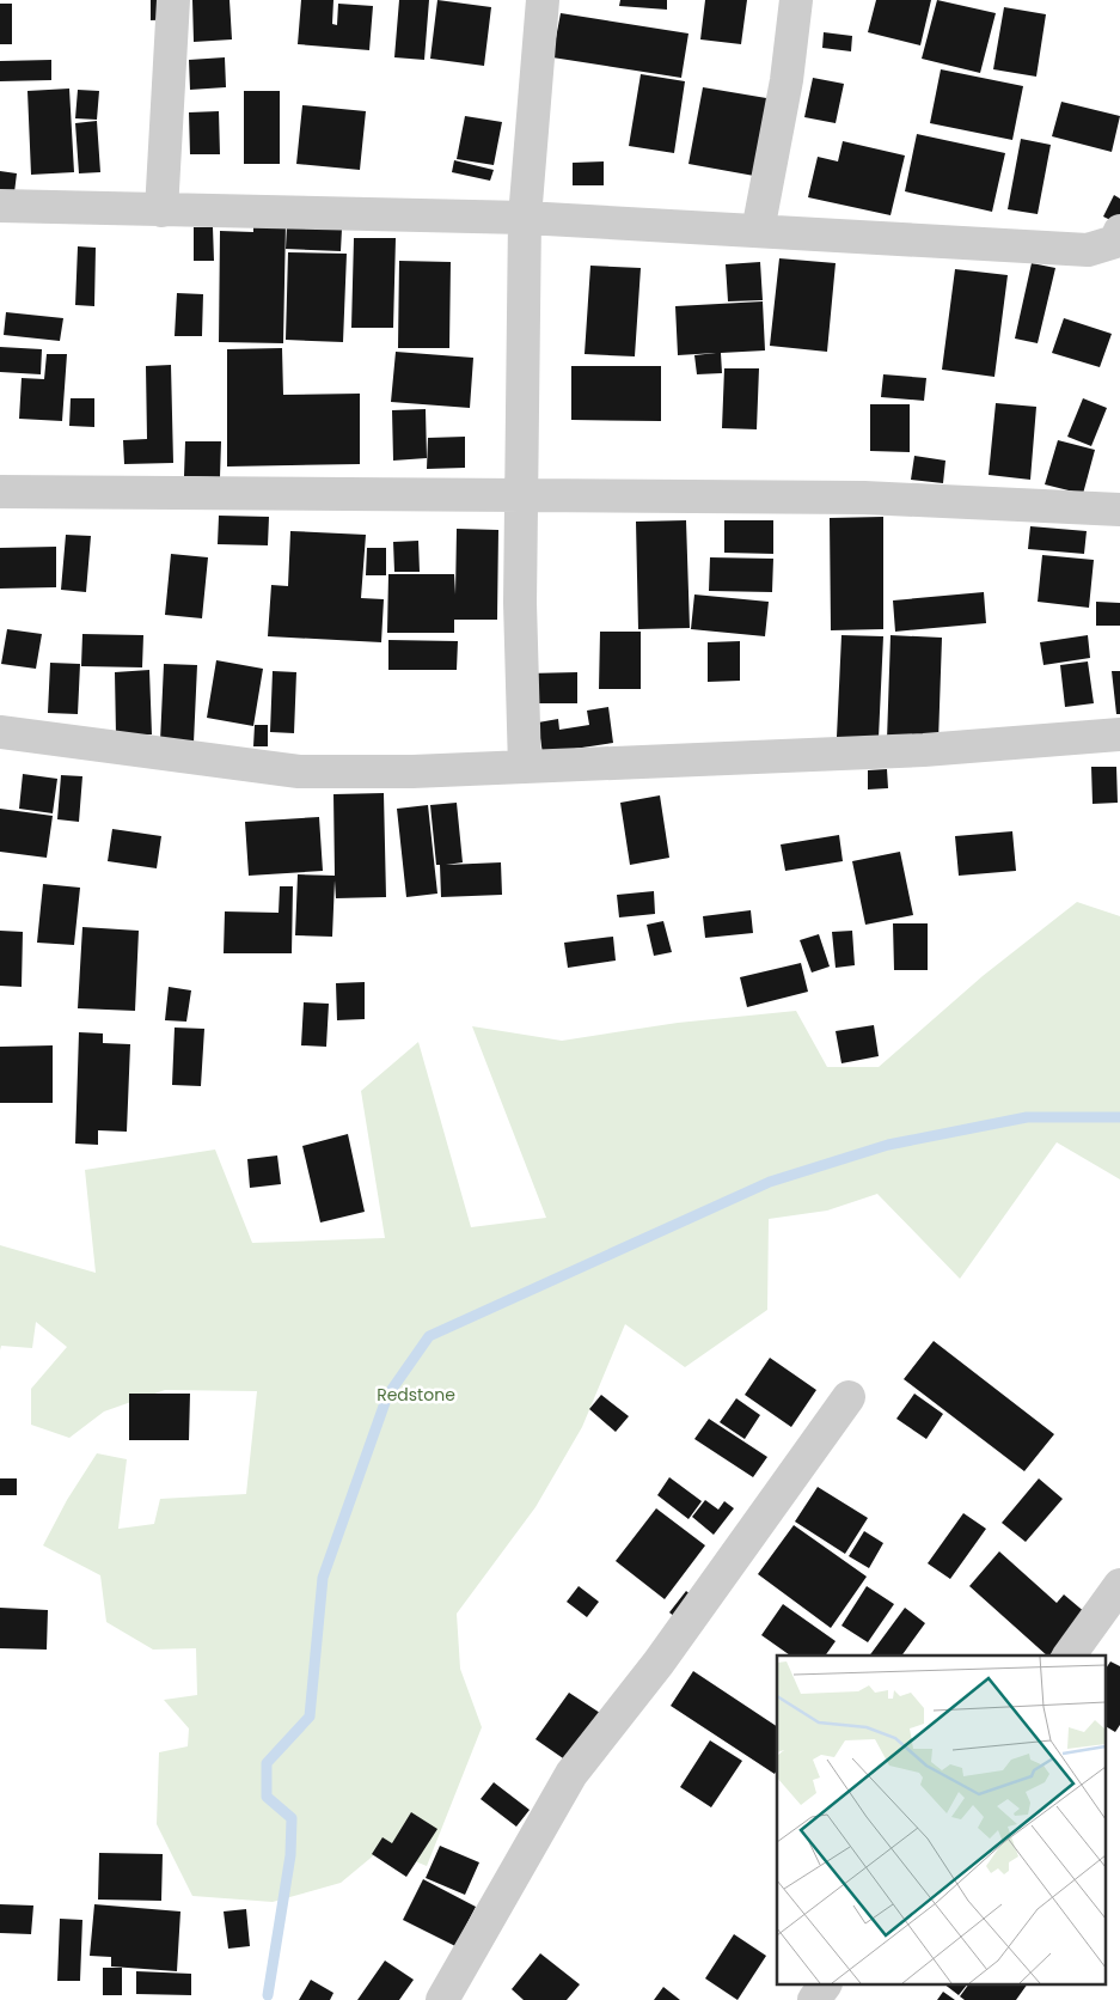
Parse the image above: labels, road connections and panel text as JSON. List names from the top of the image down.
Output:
{
  "parks": ["Redstone"]
}
